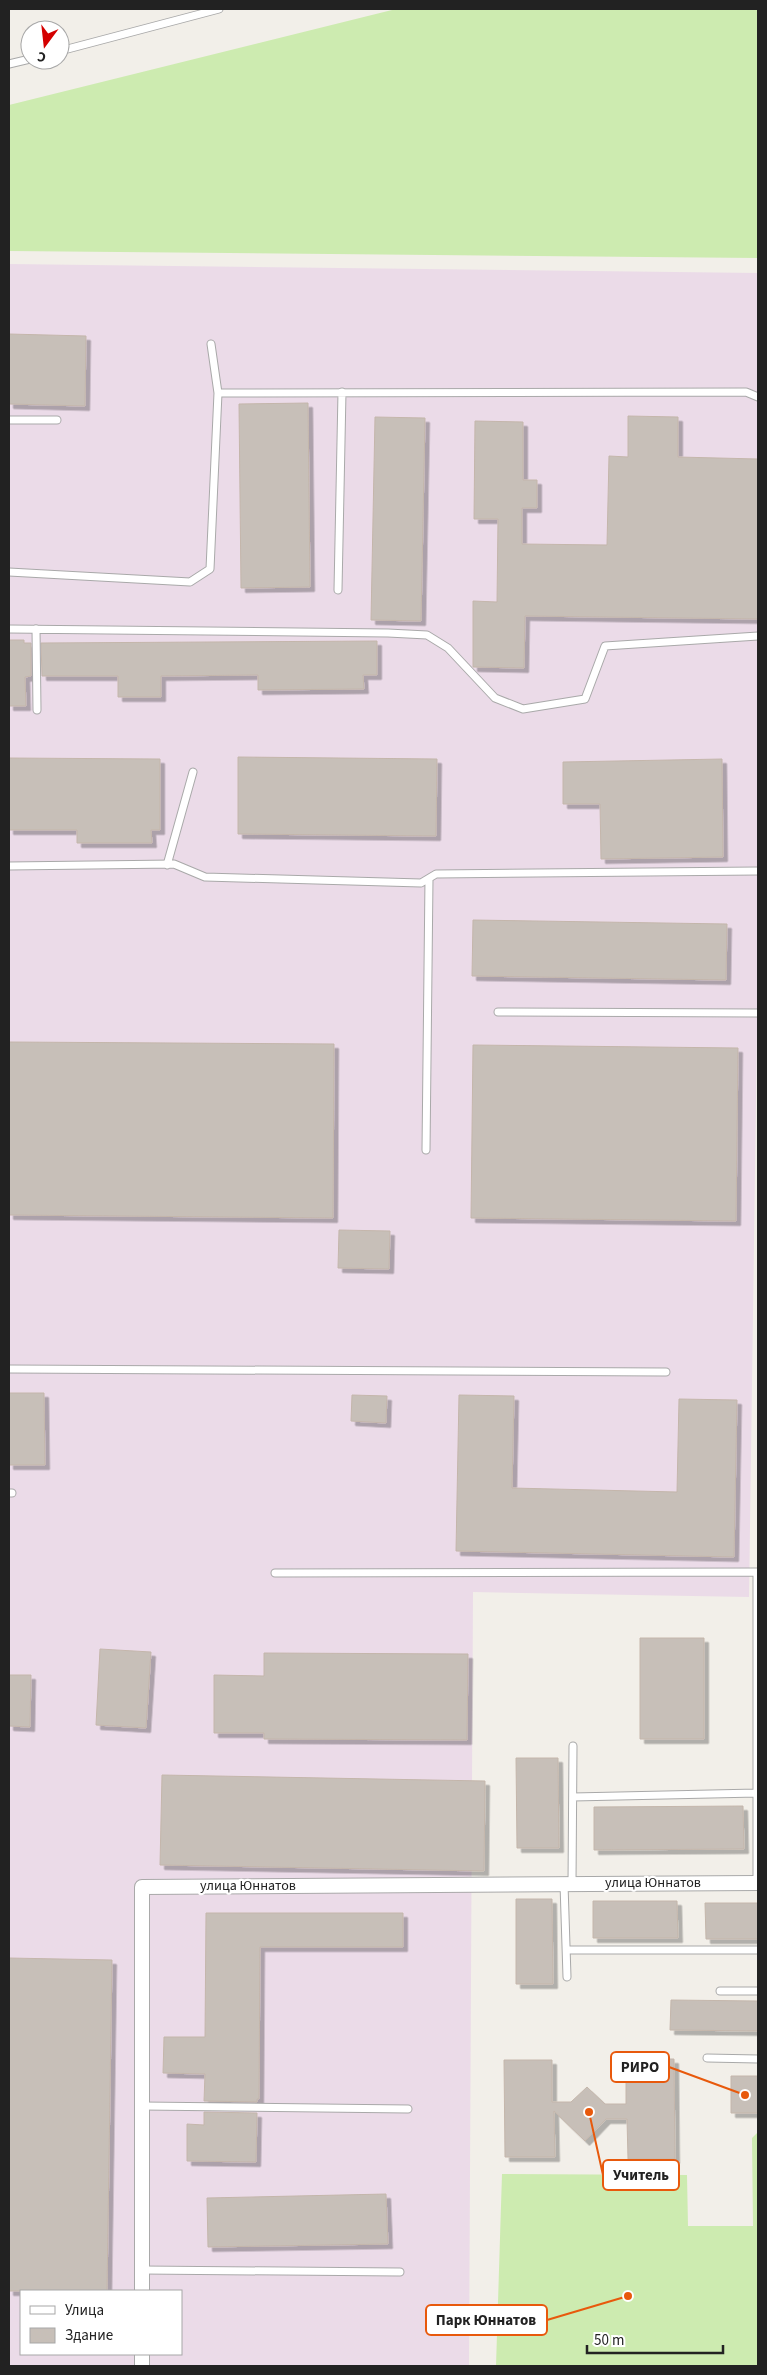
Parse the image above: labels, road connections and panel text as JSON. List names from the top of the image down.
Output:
{
  "streets": {
    "street": ["улица Юннатов"]
  },
  "places": ["РИРО", "Учитель", "Парк Юннатов"],
  "legend": ["Улица", "Здание"],
  "scale_bar": "50 m",
  "north": "bottom"
}
